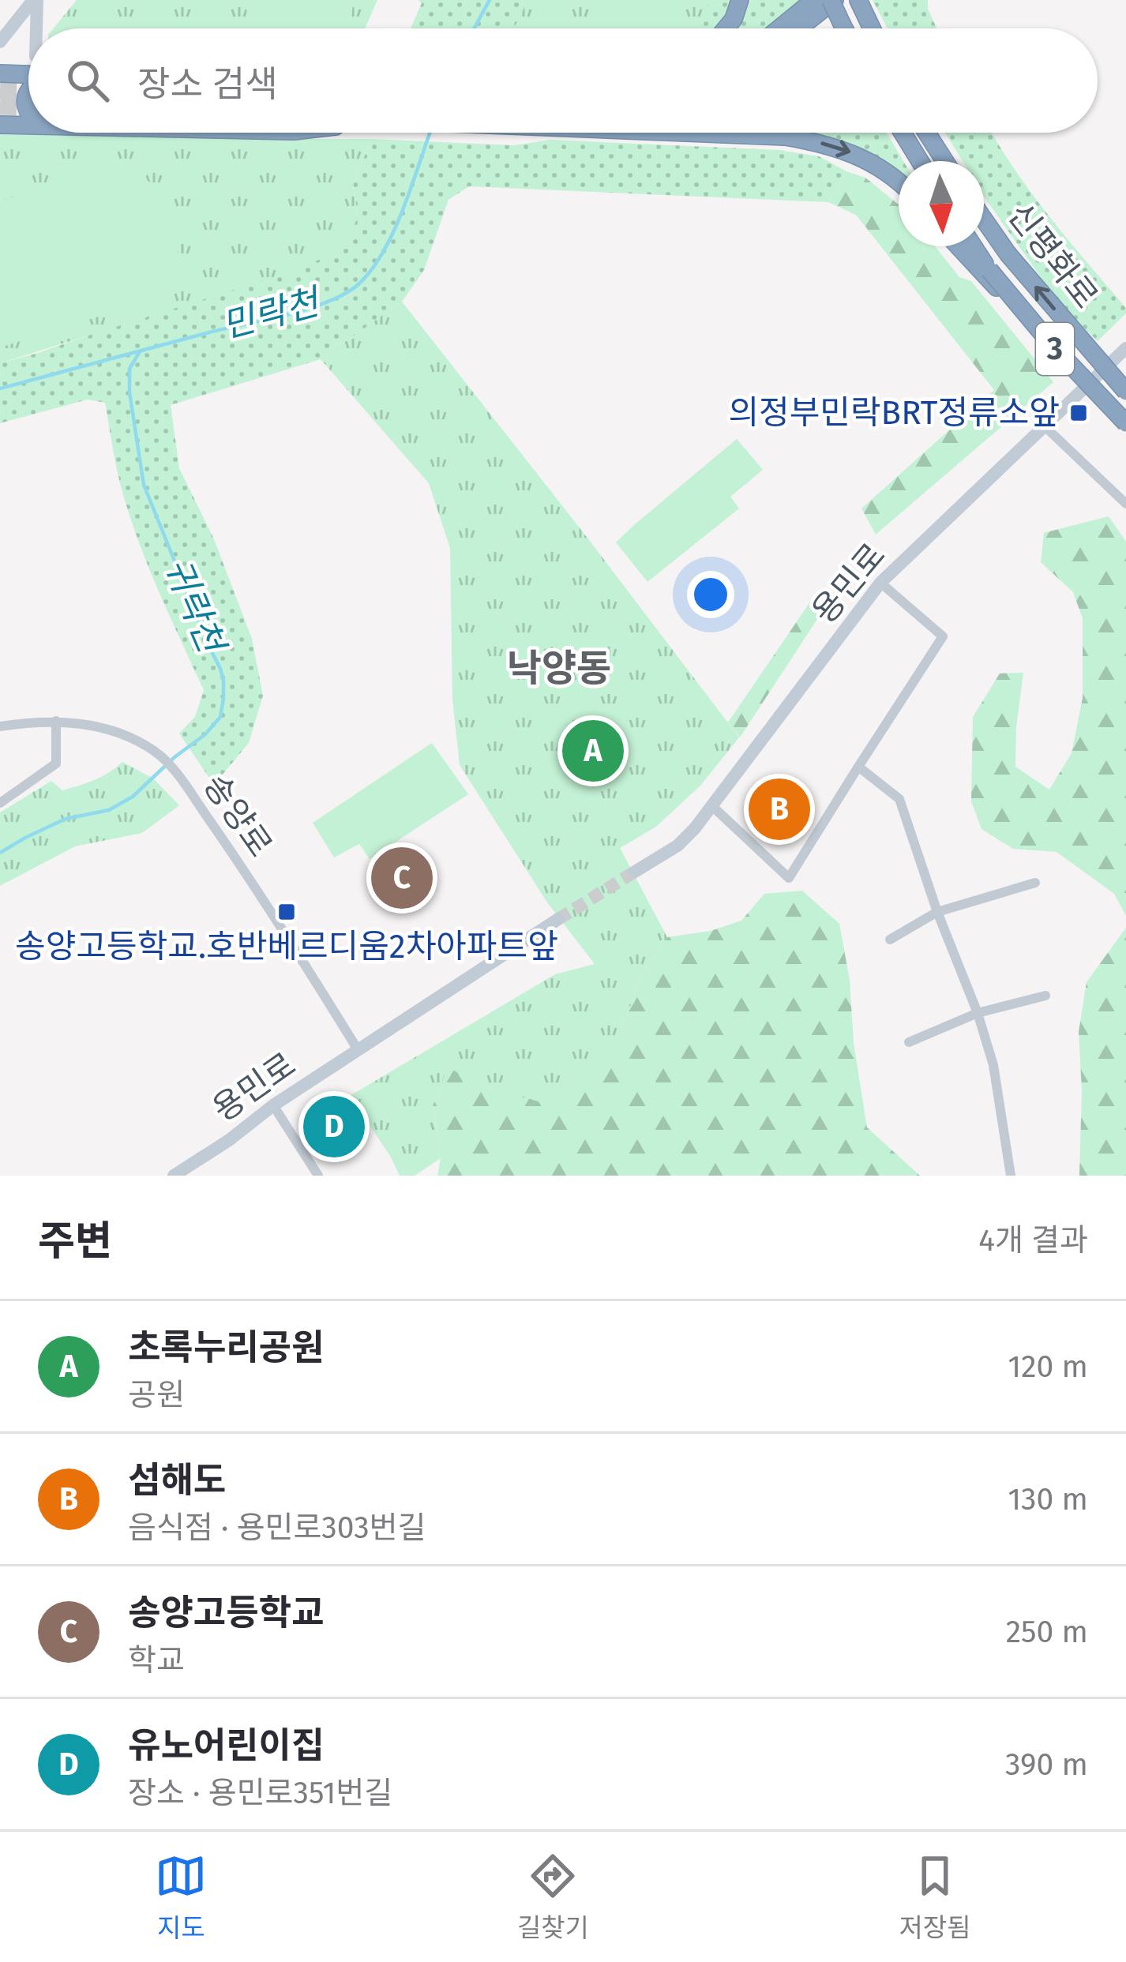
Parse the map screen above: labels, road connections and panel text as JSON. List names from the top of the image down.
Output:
{
  "streets": {
    "highway": ["신평화로", "3"],
    "street": ["용민로", "송양로"]
  },
  "crossings": [
    ["용민로", "송양로"]
  ],
  "districts": ["낙양동"],
  "water": ["민락천", "귀락천"],
  "places": {
    "transit": ["의정부민락BRT정류소앞", "송양고등학교.호반베르디움2차아파트앞"]
  },
  "north": "bottom",
  "page": {
    "search": "장소 검색",
    "pins": [
      "A",
      "B",
      "C",
      "D"
    ],
    "heading": ["주변", "4개 결과"],
    "list": [
      {
        "mark": "A",
        "name": "초록누리공원",
        "note": "공원",
        "value": "120 m"
      },
      {
        "mark": "B",
        "name": "섬해도",
        "note": "음식점 · 용민로303번길",
        "value": "130 m"
      },
      {
        "mark": "C",
        "name": "송양고등학교",
        "note": "학교",
        "value": "250 m"
      },
      {
        "mark": "D",
        "name": "유노어린이집",
        "note": "장소 · 용민로351번길",
        "value": "390 m"
      }
    ],
    "nav": ["지도", "길찾기", "저장됨"]
  }
}
